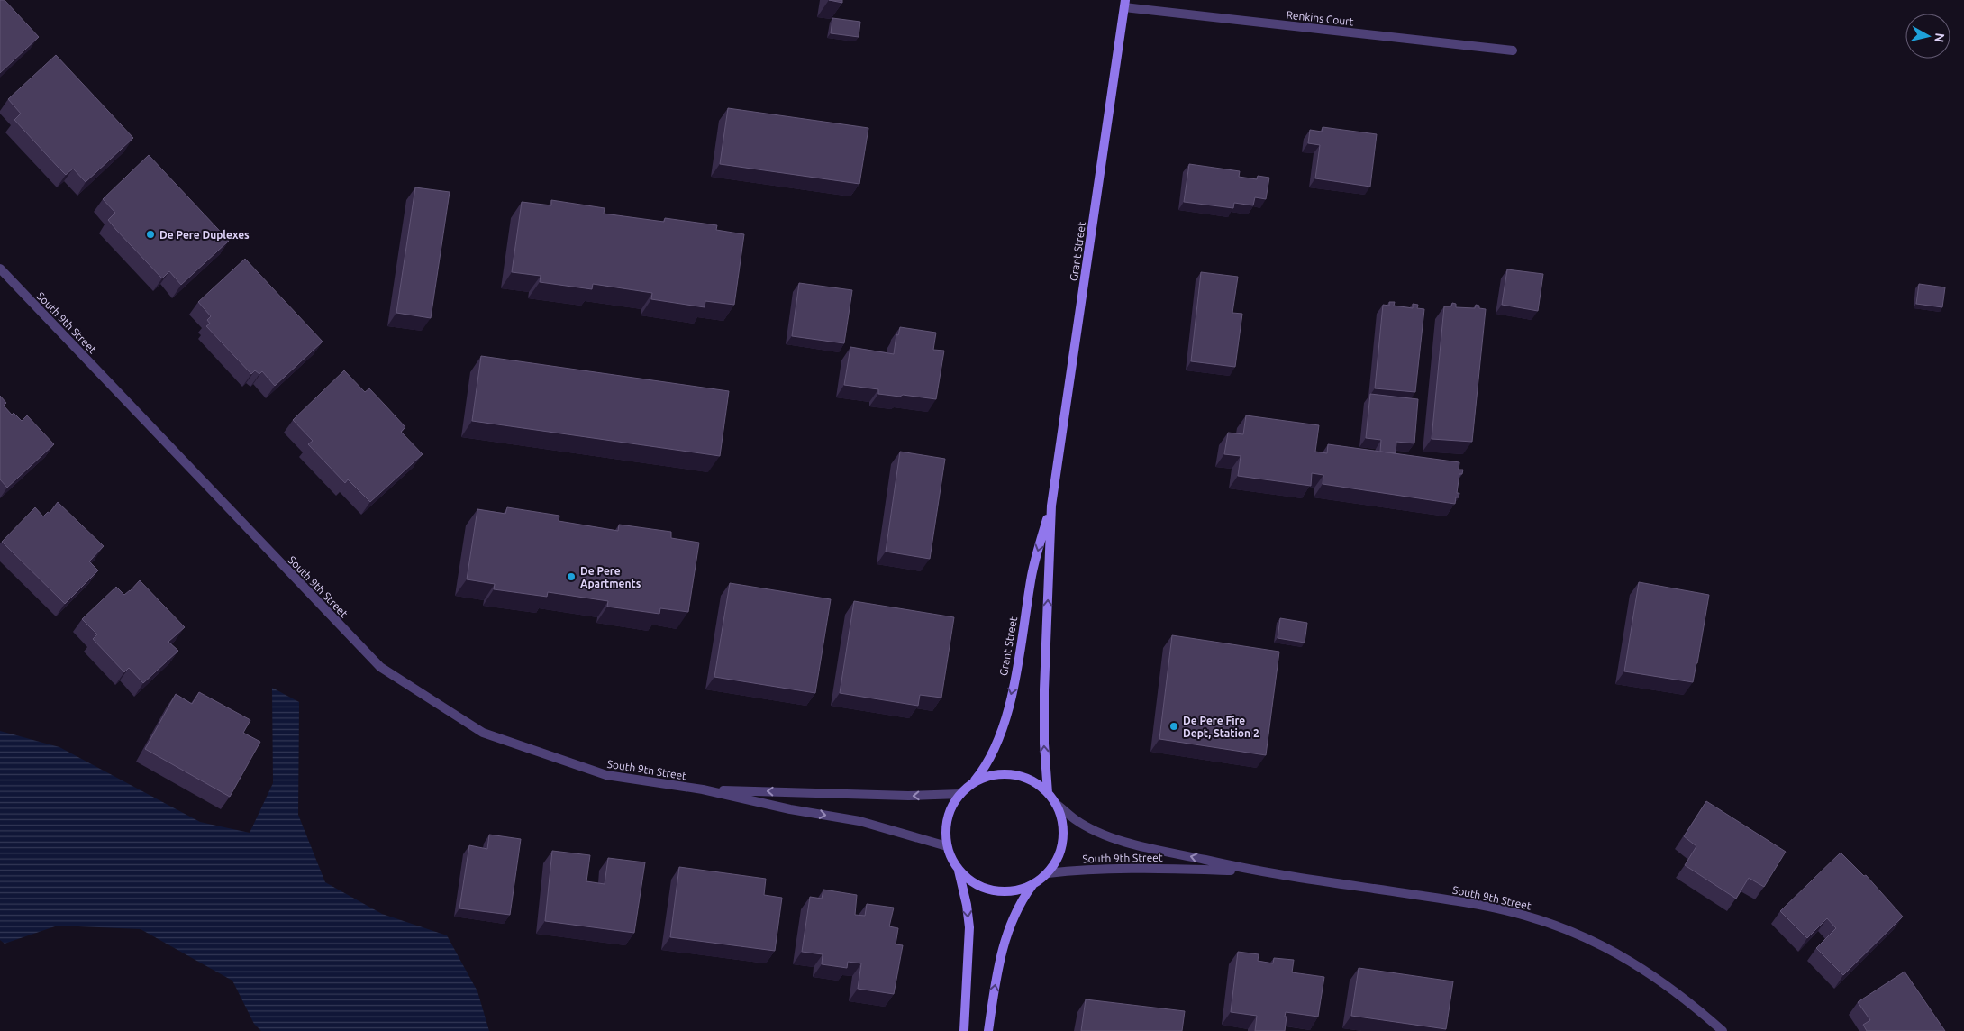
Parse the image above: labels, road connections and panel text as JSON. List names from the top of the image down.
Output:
{
  "streets": {
    "street": ["Renkins Court", "Grant Street", "South 9th Street"]
  },
  "crossings": [
    ["Renkins Court", "Grant Street"],
    ["Grant Street", "South 9th Street"]
  ],
  "places": ["De Pere Duplexes", "De Pere Apartments", "De Pere Fire Dept, Station 2"],
  "north": "right"
}
